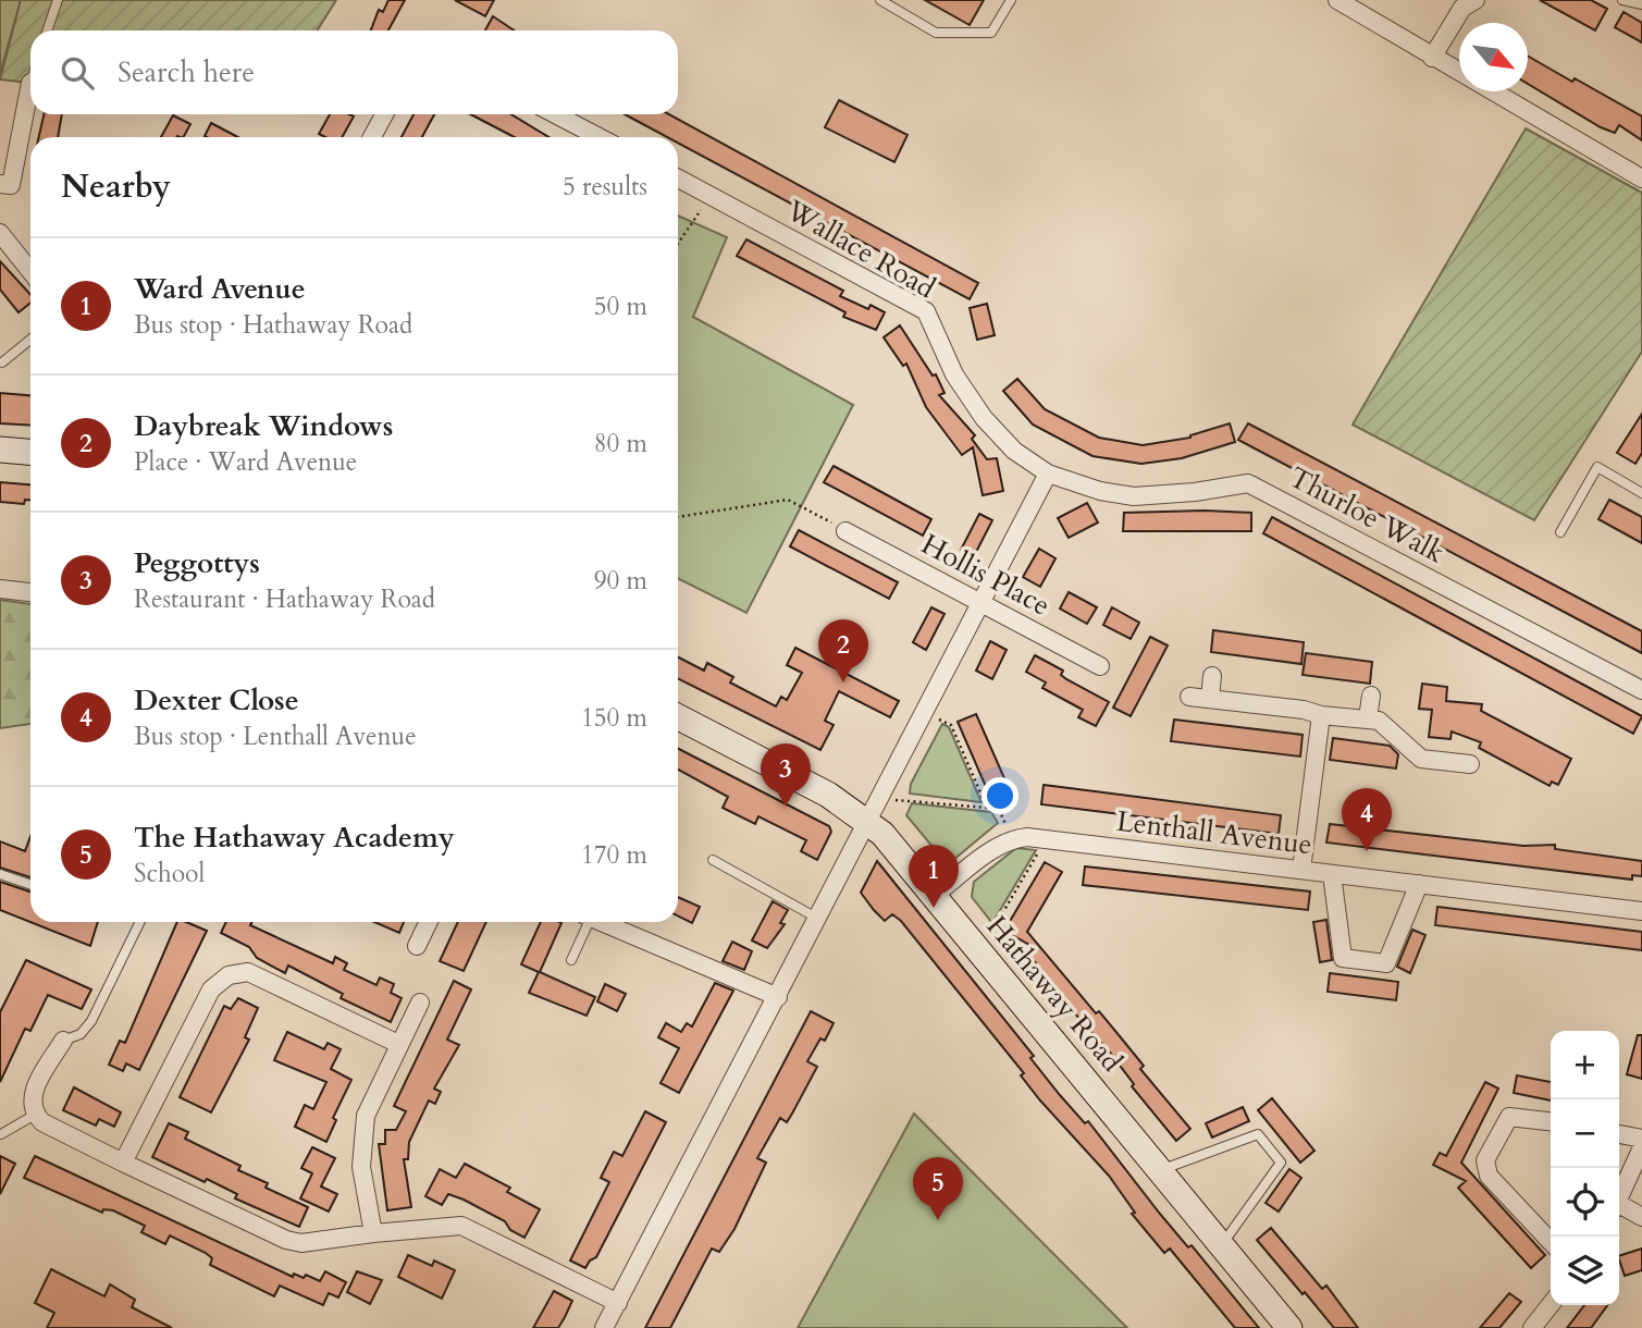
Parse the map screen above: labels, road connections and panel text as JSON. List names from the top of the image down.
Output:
{
  "streets": {
    "street": [
      "Wallace Road",
      "Thurloe Walk",
      "Hollis Place",
      "Lenthall Avenue",
      "Hathaway Road"
    ]
  },
  "crossings": [
    ["Wallace Road", "Thurloe Walk"]
  ],
  "north": "bottom right",
  "page": {
    "search": "Search here",
    "heading": ["Nearby", "5 results"],
    "list": [
      {
        "mark": "1",
        "name": "Ward Avenue",
        "note": "Bus stop · Hathaway Road",
        "value": "50 m"
      },
      {
        "mark": "2",
        "name": "Daybreak Windows",
        "note": "Place · Ward Avenue",
        "value": "80 m"
      },
      {
        "mark": "3",
        "name": "Peggottys",
        "note": "Restaurant · Hathaway Road",
        "value": "90 m"
      },
      {
        "mark": "4",
        "name": "Dexter Close",
        "note": "Bus stop · Lenthall Avenue",
        "value": "150 m"
      },
      {
        "mark": "5",
        "name": "The Hathaway Academy",
        "note": "School",
        "value": "170 m"
      }
    ],
    "pins": [
      "2",
      "3",
      "4",
      "1",
      "5"
    ],
    "map_buttons": ["+", "−"]
  }
}
